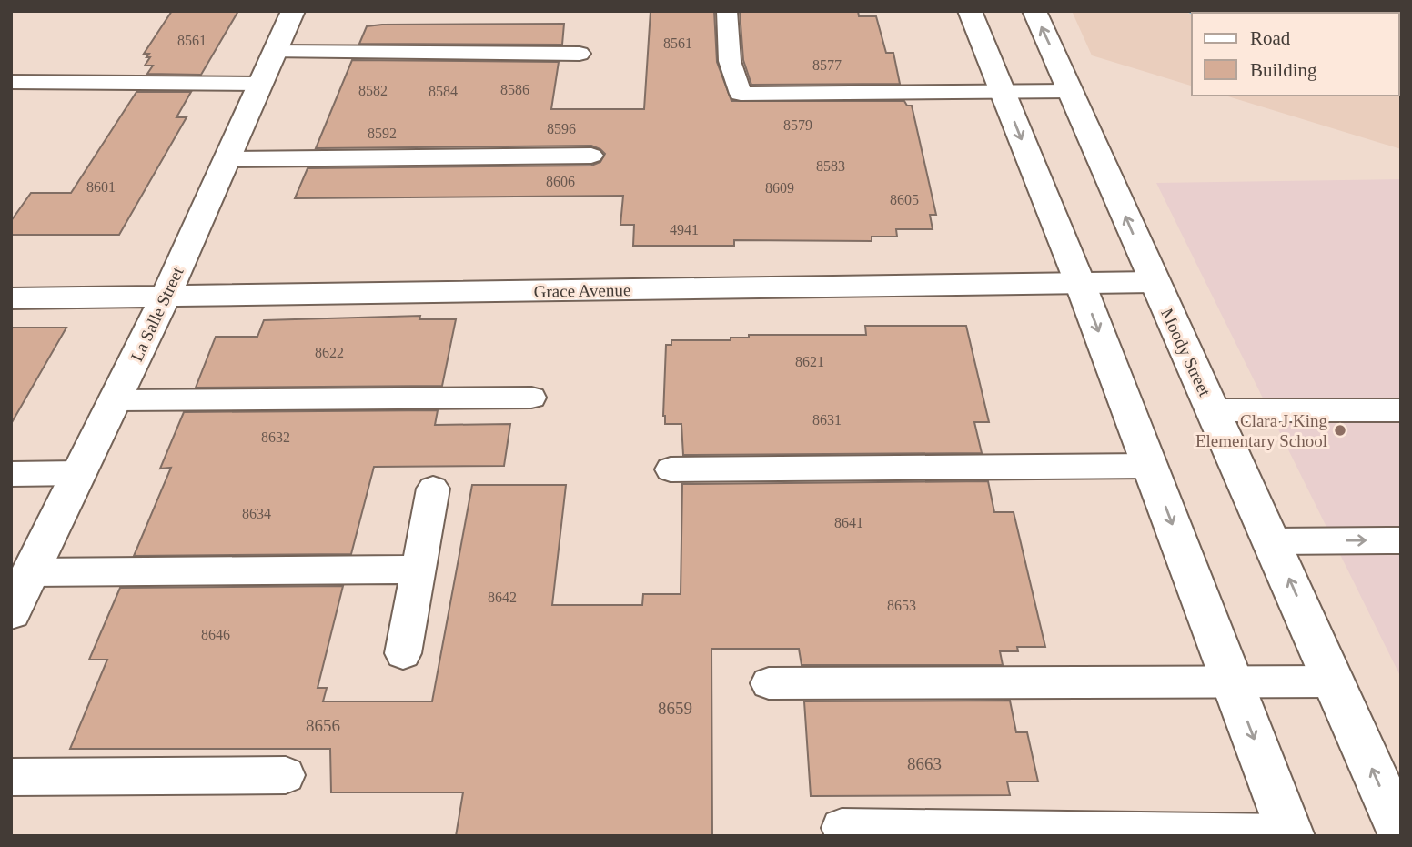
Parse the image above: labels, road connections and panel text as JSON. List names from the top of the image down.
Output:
{
  "streets": {
    "main road": ["Grace Avenue", "La Salle Street", "Moody Street"]
  },
  "crossings": [
    ["Grace Avenue", "La Salle Street"],
    ["Grace Avenue", "Moody Street"]
  ],
  "places": ["Clara J King Elementary School"],
  "house_numbers": [
    "8561",
    "8561",
    "8577",
    "8586",
    "8582",
    "8584",
    "8579",
    "8596",
    "8592",
    "8583",
    "8606",
    "8601",
    "8609",
    "8605",
    "4941",
    "8622",
    "8621",
    "8631",
    "8632",
    "8634",
    "8641",
    "8642",
    "8653",
    "8646",
    "8659",
    "8656",
    "8663"
  ],
  "legend": ["Road", "Building"]
}
